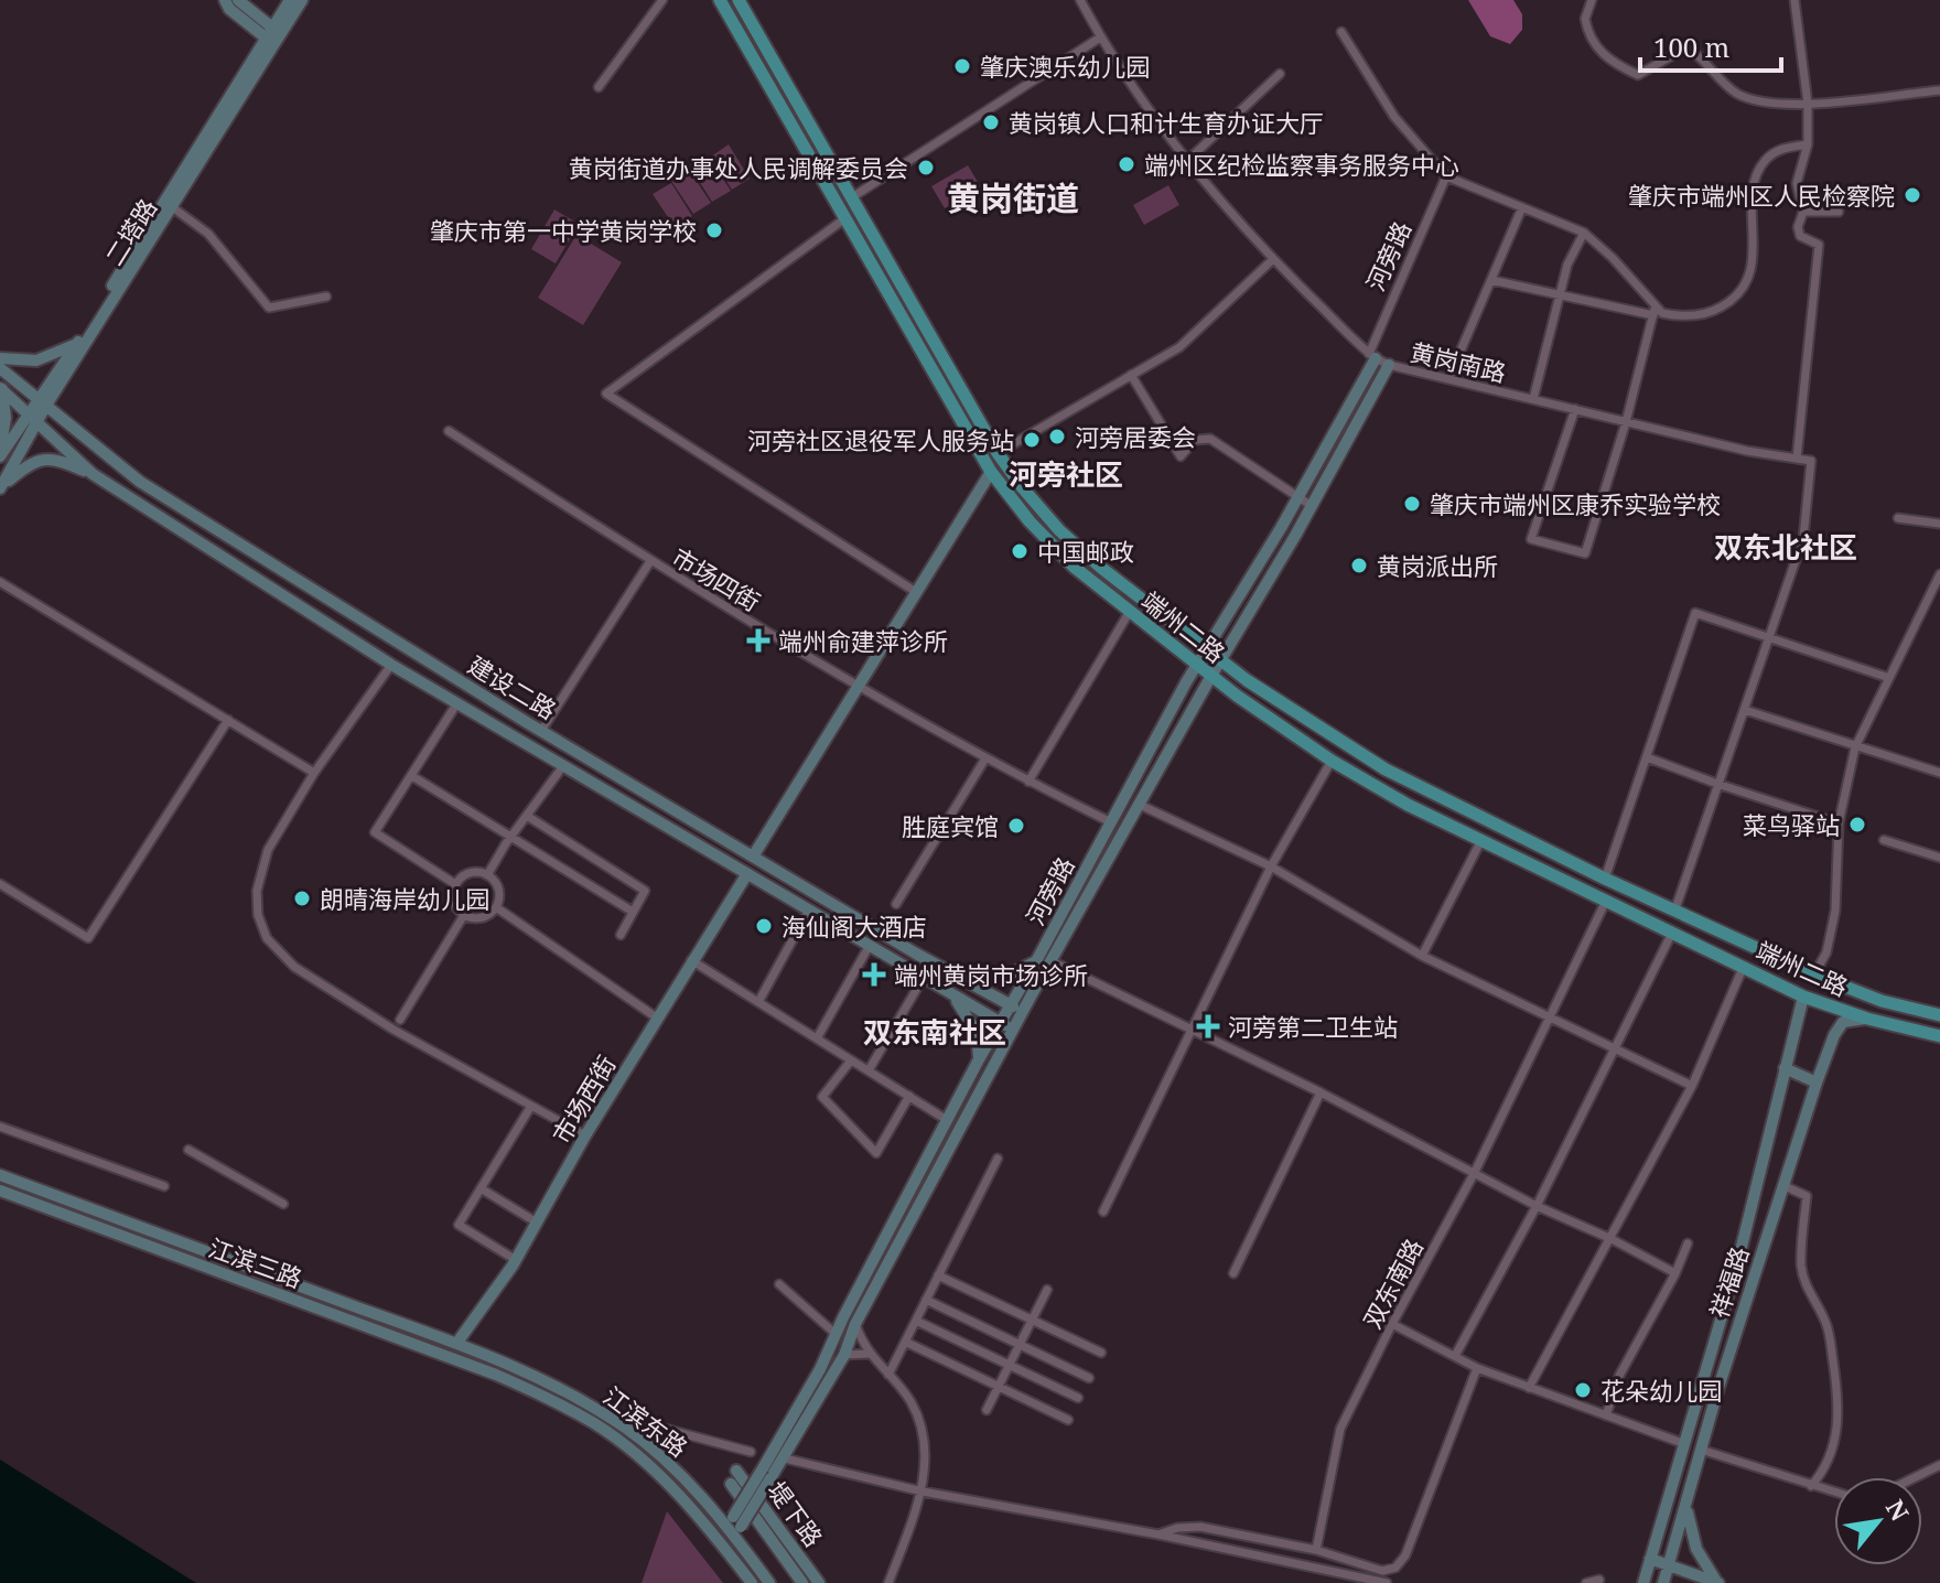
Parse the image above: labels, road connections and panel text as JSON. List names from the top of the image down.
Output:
{
  "streets": {
    "main road": ["端州二路"],
    "street": [
      "二塔路",
      "河旁路",
      "黄岗南路",
      "市场四街",
      "建设二路",
      "市场西街",
      "江滨三路",
      "祥福路",
      "双东南路",
      "江滨东路",
      "堤下路"
    ]
  },
  "crossings": [
    ["二塔路", "建设二路"],
    ["河旁路", "黄岗南路"],
    ["河旁路", "市场四街"],
    ["河旁路", "端州二路"],
    ["河旁路", "建设二路"],
    ["河旁路", "江滨东路"],
    ["端州二路", "祥福路"],
    ["端州二路", "双东南路"],
    ["建设二路", "市场西街"],
    ["市场西街", "江滨三路"],
    ["市场西街", "江滨东路"],
    ["江滨三路", "江滨东路"]
  ],
  "districts": [
    "黄岗街道",
    "河旁社区",
    "双东北社区",
    "双东南社区"
  ],
  "places": {
    "other": [
      "肇庆澳乐幼儿园",
      "黄岗镇人口和计生育办证大厅",
      "端州区纪检监察事务服务中心",
      "黄岗街道办事处人民调解委员会",
      "肇庆市端州区人民检察院",
      "肇庆市第一中学黄岗学校",
      "河旁居委会",
      "河旁社区退役军人服务站",
      "肇庆市端州区康乔实验学校",
      "中国邮政",
      "黄岗派出所",
      "菜鸟驿站",
      "胜庭宾馆",
      "朗晴海岸幼儿园",
      "海仙阁大酒店",
      "花朵幼儿园"
    ],
    "health": ["端州俞建萍诊所", "端州黄岗市场诊所", "河旁第二卫生站"]
  },
  "scale_bar": "100 m",
  "north": "top right"
}
